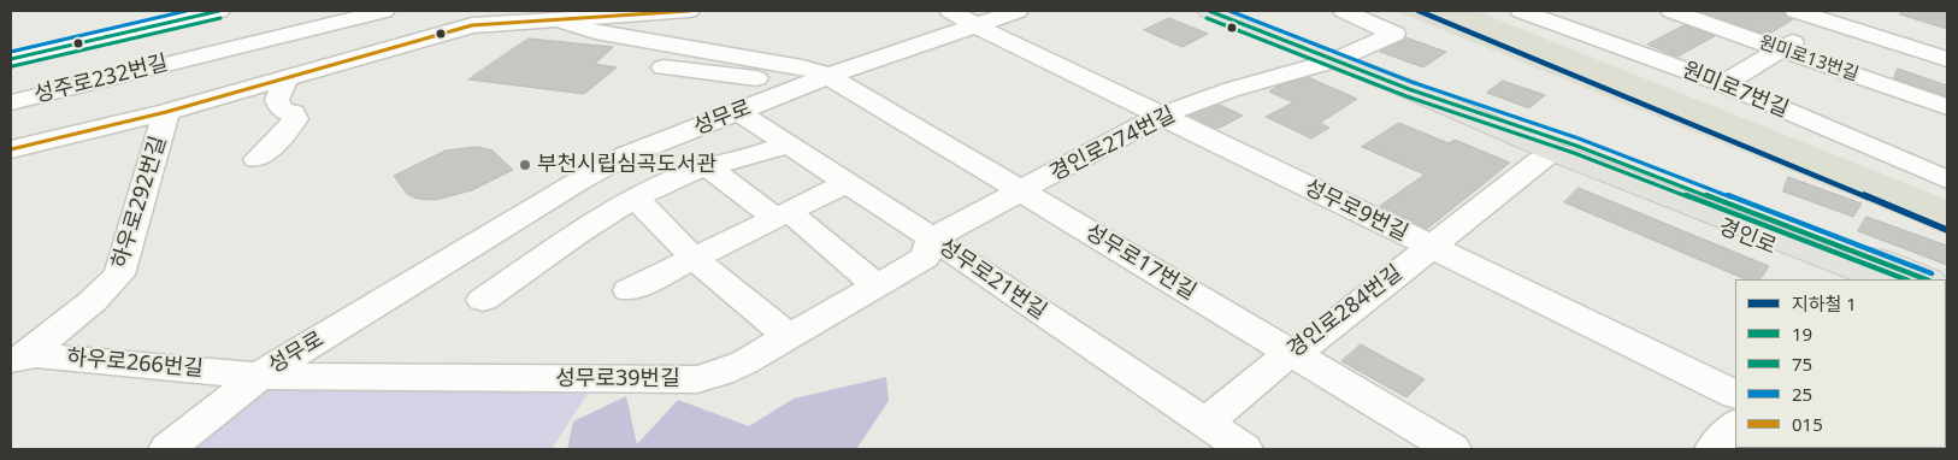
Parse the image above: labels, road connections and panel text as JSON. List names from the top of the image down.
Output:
{
  "streets": {
    "main road": ["경인로"],
    "street": [
      "원미로13번길",
      "성주로232번길",
      "원미로7번길",
      "성무로",
      "경인로274번길",
      "하우로292번길",
      "성무로9번길",
      "성무로17번길",
      "성무로21번길",
      "경인로284번길",
      "하우로266번길",
      "성무로39번길"
    ]
  },
  "crossings": [
    ["성무로", "성무로9번길"],
    ["성무로", "성무로17번길"],
    ["성무로", "성무로21번길"],
    ["성무로", "하우로266번길"],
    ["성무로", "성무로39번길"],
    ["경인로274번길", "성무로9번길"],
    ["경인로274번길", "경인로"],
    ["경인로274번길", "성무로17번길"],
    ["경인로274번길", "성무로21번길"],
    ["경인로274번길", "성무로39번길"],
    ["하우로292번길", "하우로266번길"],
    ["성무로9번길", "경인로284번길"],
    ["경인로", "경인로284번길"],
    ["성무로17번길", "경인로284번길"],
    ["성무로21번길", "경인로284번길"],
    ["성무로21번길", "성무로39번길"],
    ["하우로266번길", "성무로39번길"]
  ],
  "places": ["부천시립심곡도서관"],
  "lines": [
    "metro line 1",
    "transit line 19",
    "transit line 25",
    "transit line 015",
    "transit line 75"
  ],
  "legend": [
    "지하철 1",
    "19",
    "75",
    "25",
    "015"
  ]
}
